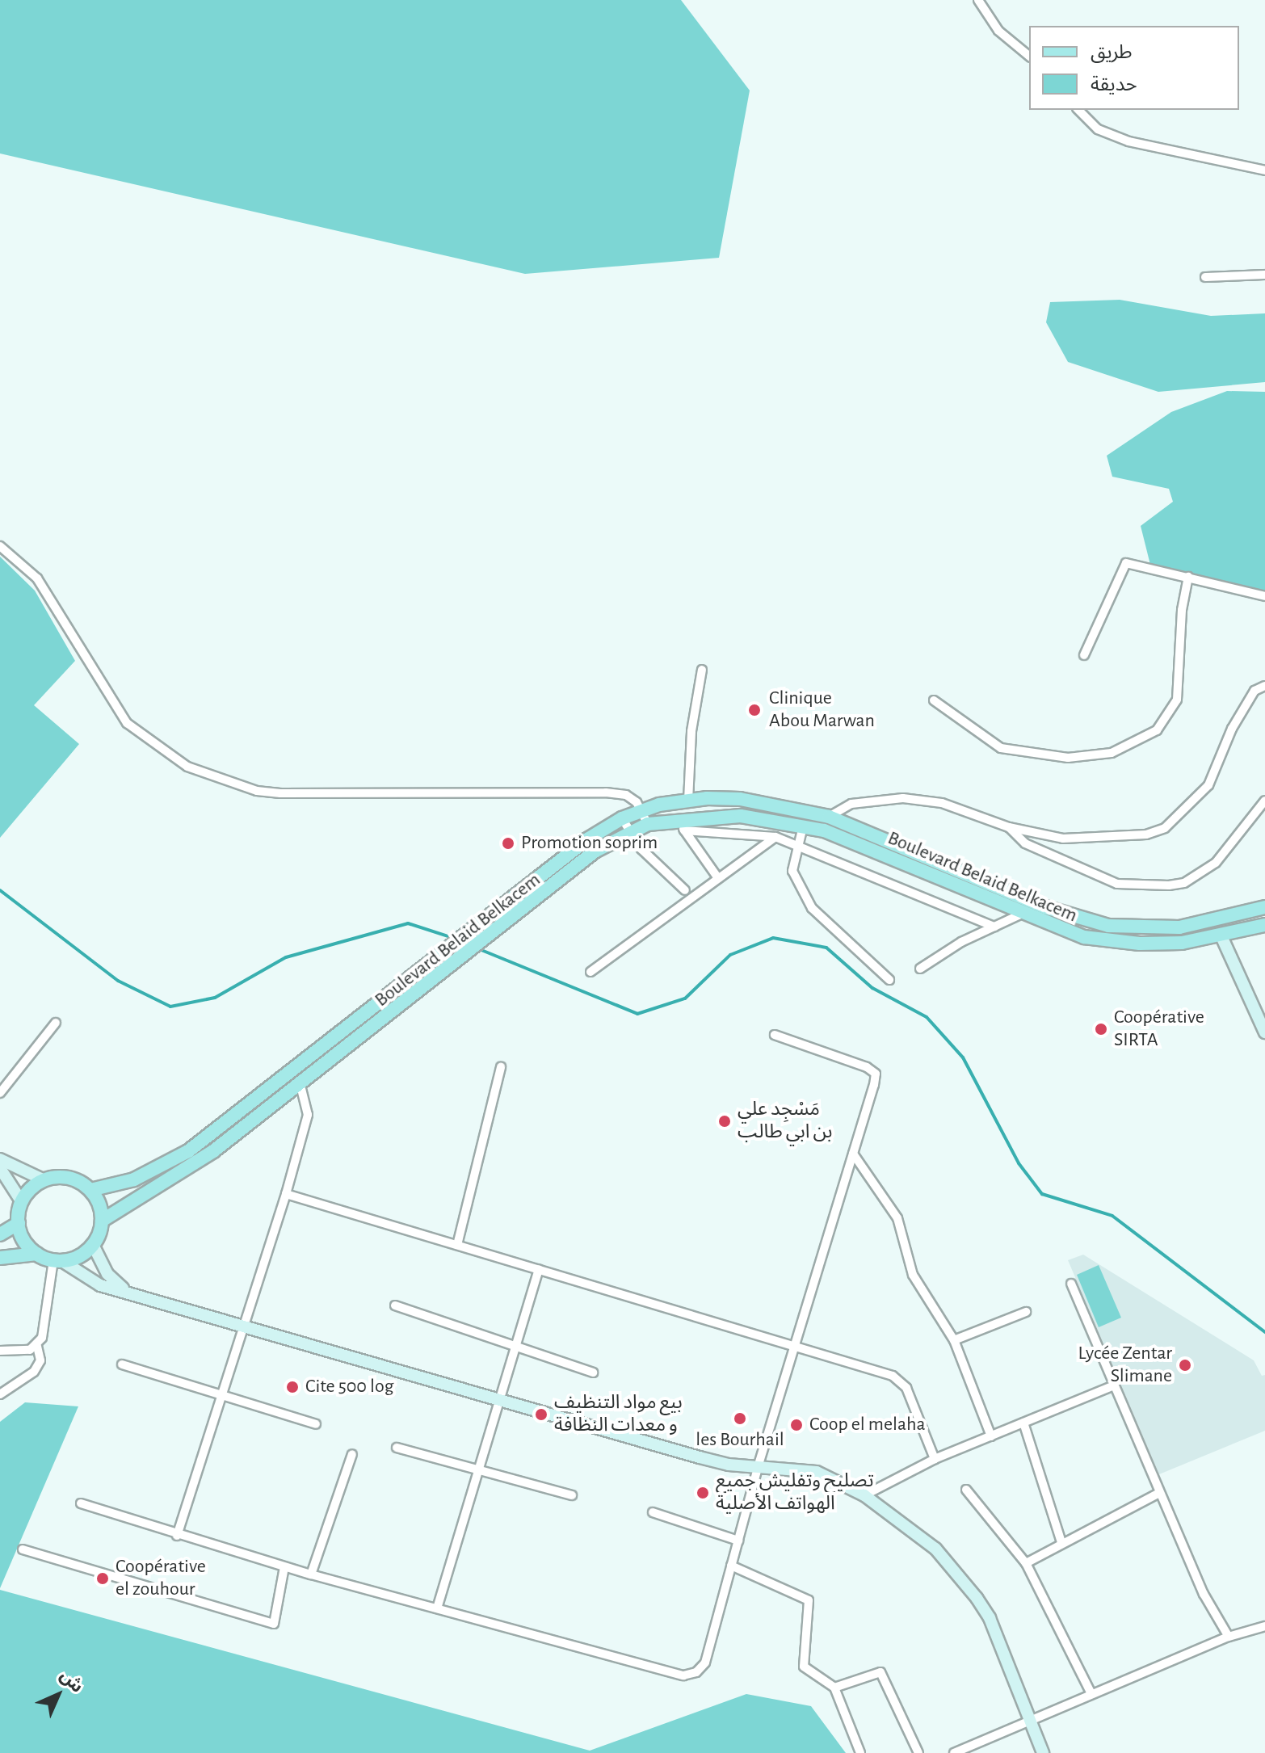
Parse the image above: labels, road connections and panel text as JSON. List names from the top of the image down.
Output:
{
  "streets": {
    "main road": ["Boulevard Belaid Belkacem"]
  },
  "places": [
    "Clinique Abou Marwan",
    "Promotion soprim",
    "Coopérative SIRTA",
    "مَسْجِد علي بن ابي طالب",
    "Lycée Zentar Slimane",
    "Cite 500 log",
    "بيع مواد التنظيف و معدات النظافة",
    "les Bourhail",
    "Coop el melaha",
    "تصليح وتفليش جميع الهواتف الأصلية",
    "Coopérative el zouhour"
  ],
  "legend": ["طريق", "حديقة"],
  "north": "top right"
}
